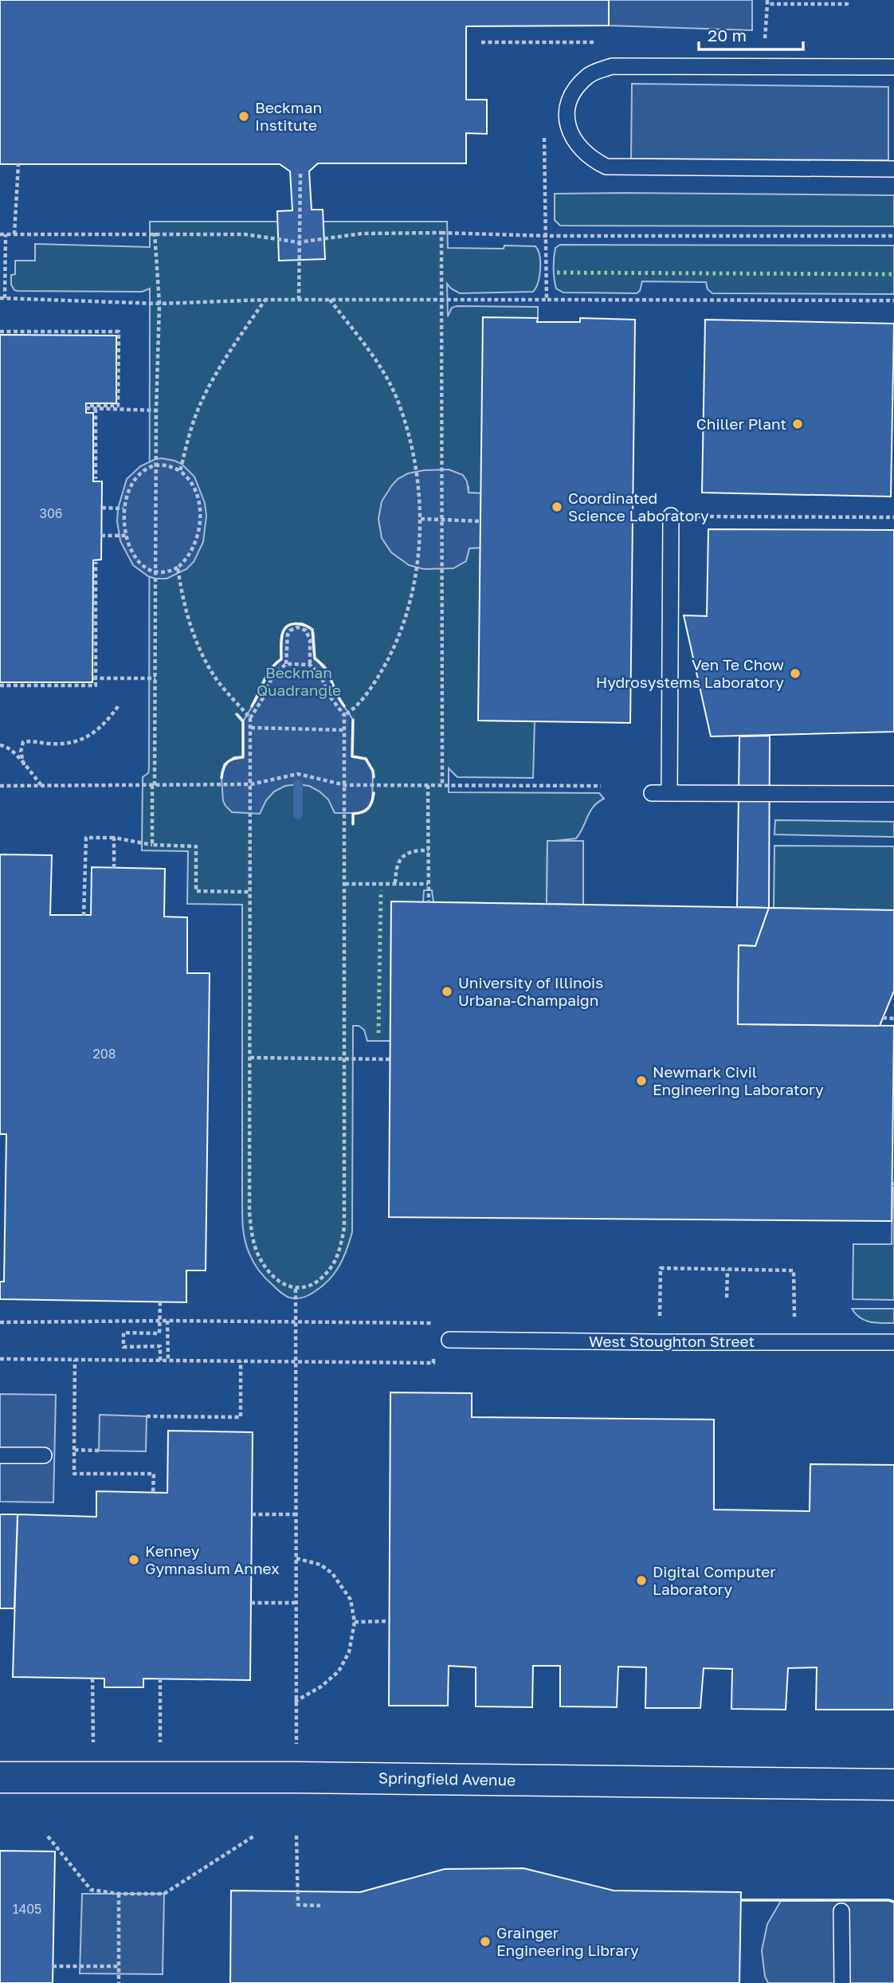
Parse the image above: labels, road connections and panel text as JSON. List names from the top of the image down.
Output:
{
  "streets": {
    "street": ["Springfield Avenue"],
    "lane": ["West Stoughton Street"]
  },
  "parks": ["Beckman Quadrangle"],
  "places": [
    "Beckman Institute",
    "Chiller Plant",
    "Coordinated Science Laboratory",
    "Ven Te Chow Hydrosystems Laboratory",
    "University of Illinois Urbana-Champaign",
    "Newmark Civil Engineering Laboratory",
    "Kenney Gymnasium Annex",
    "Digital Computer Laboratory",
    "Grainger Engineering Library"
  ],
  "house_numbers": ["306", "208", "1405"],
  "scale_bar": "20 m"
}
